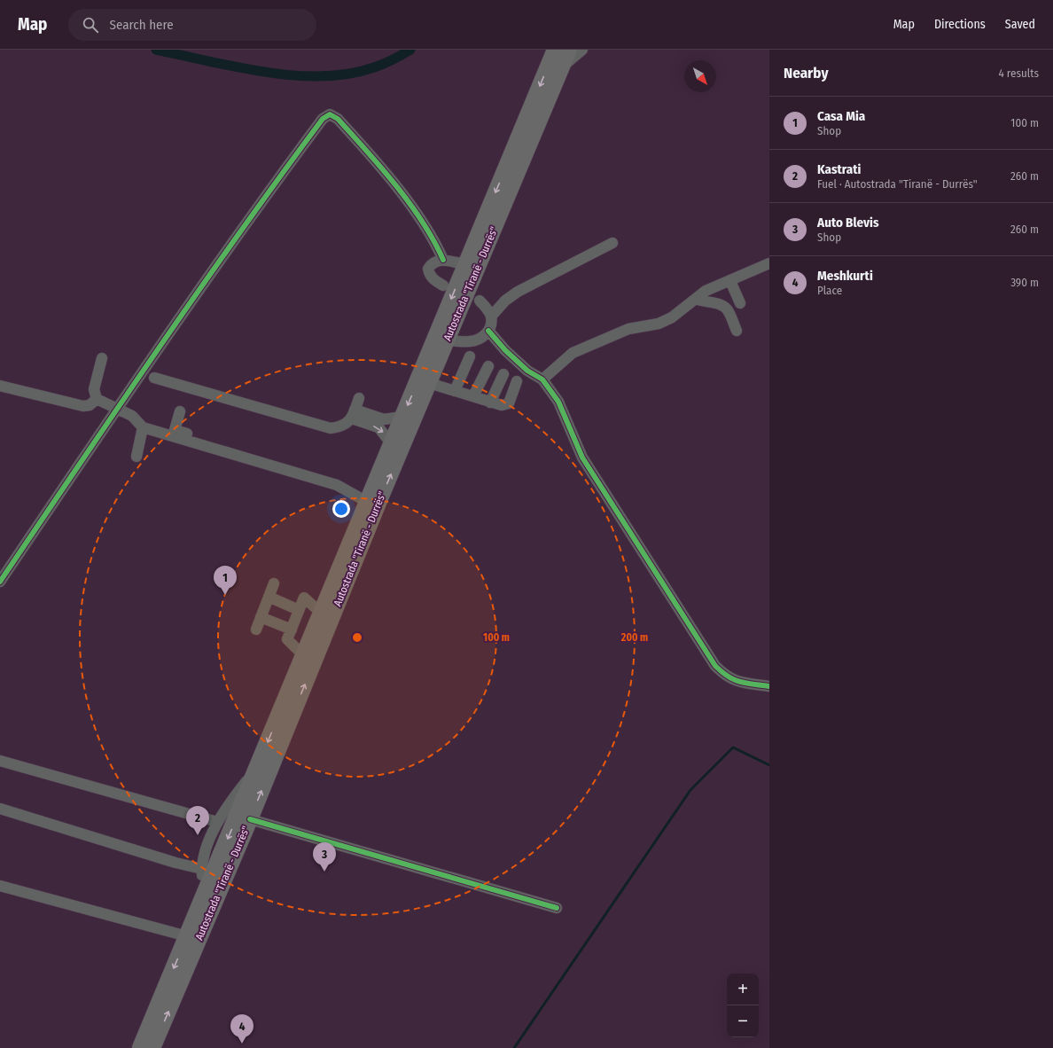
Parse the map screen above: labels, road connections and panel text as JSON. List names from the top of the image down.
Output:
{
  "streets": {
    "highway": ["Autostrada \"Tiranë - Durrës\""]
  },
  "north": "bottom right",
  "page": {
    "header": "Map",
    "search": "Search here",
    "nav": ["Map", "Directions", "Saved"],
    "heading": ["Nearby", "4 results"],
    "list": [
      {
        "mark": "1",
        "name": "Casa Mia",
        "note": "Shop",
        "value": "100 m"
      },
      {
        "mark": "2",
        "name": "Kastrati",
        "note": "Fuel · Autostrada \"Tiranë - Durrës\"",
        "value": "260 m"
      },
      {
        "mark": "3",
        "name": "Auto Blevis",
        "note": "Shop",
        "value": "260 m"
      },
      {
        "mark": "4",
        "name": "Meshkurti",
        "note": "Place",
        "value": "390 m"
      }
    ],
    "pins": [
      "1",
      "2",
      "3",
      "4"
    ],
    "map_buttons": ["+", "−"]
  },
  "rings": ["100 m", "200 m"]
}
